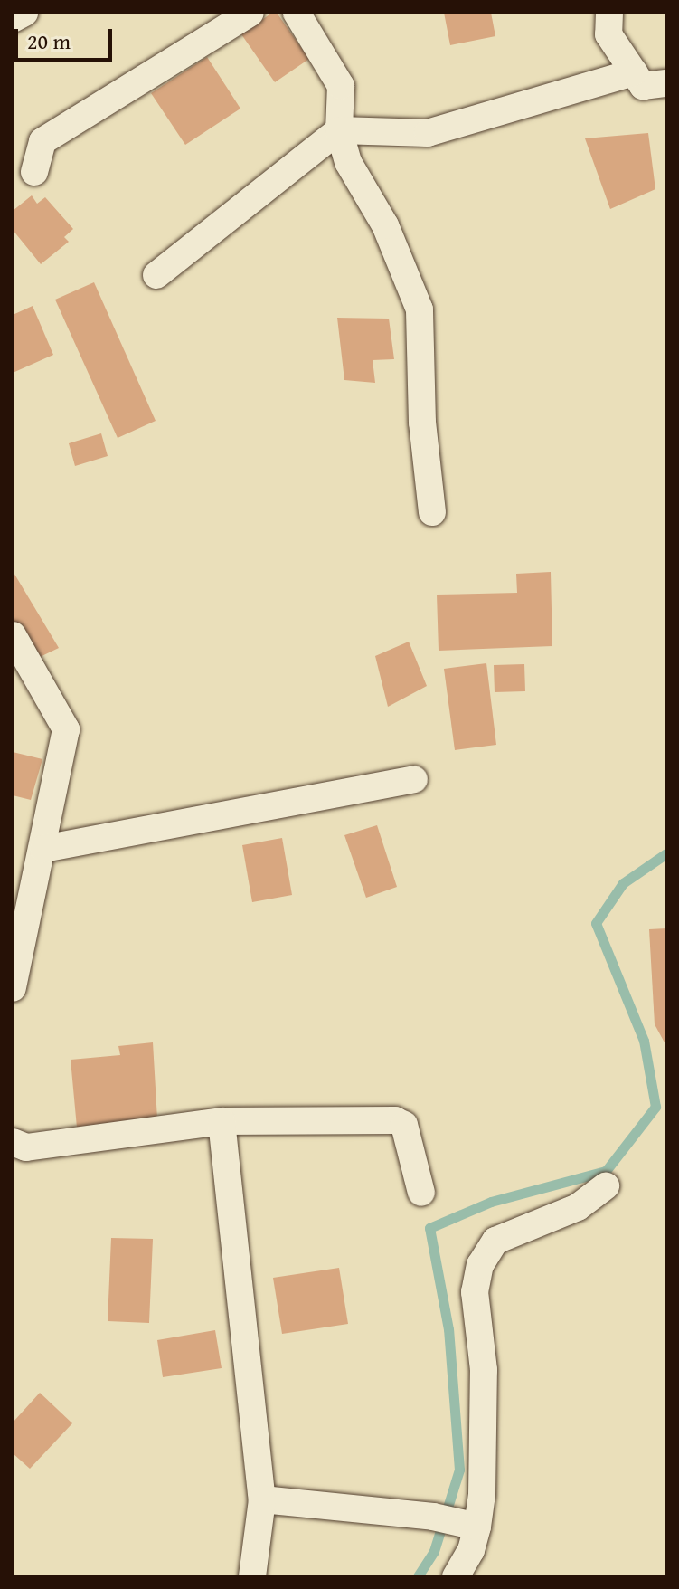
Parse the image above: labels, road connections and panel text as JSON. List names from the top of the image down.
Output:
{
  "scale_bar": "20 m"
}
